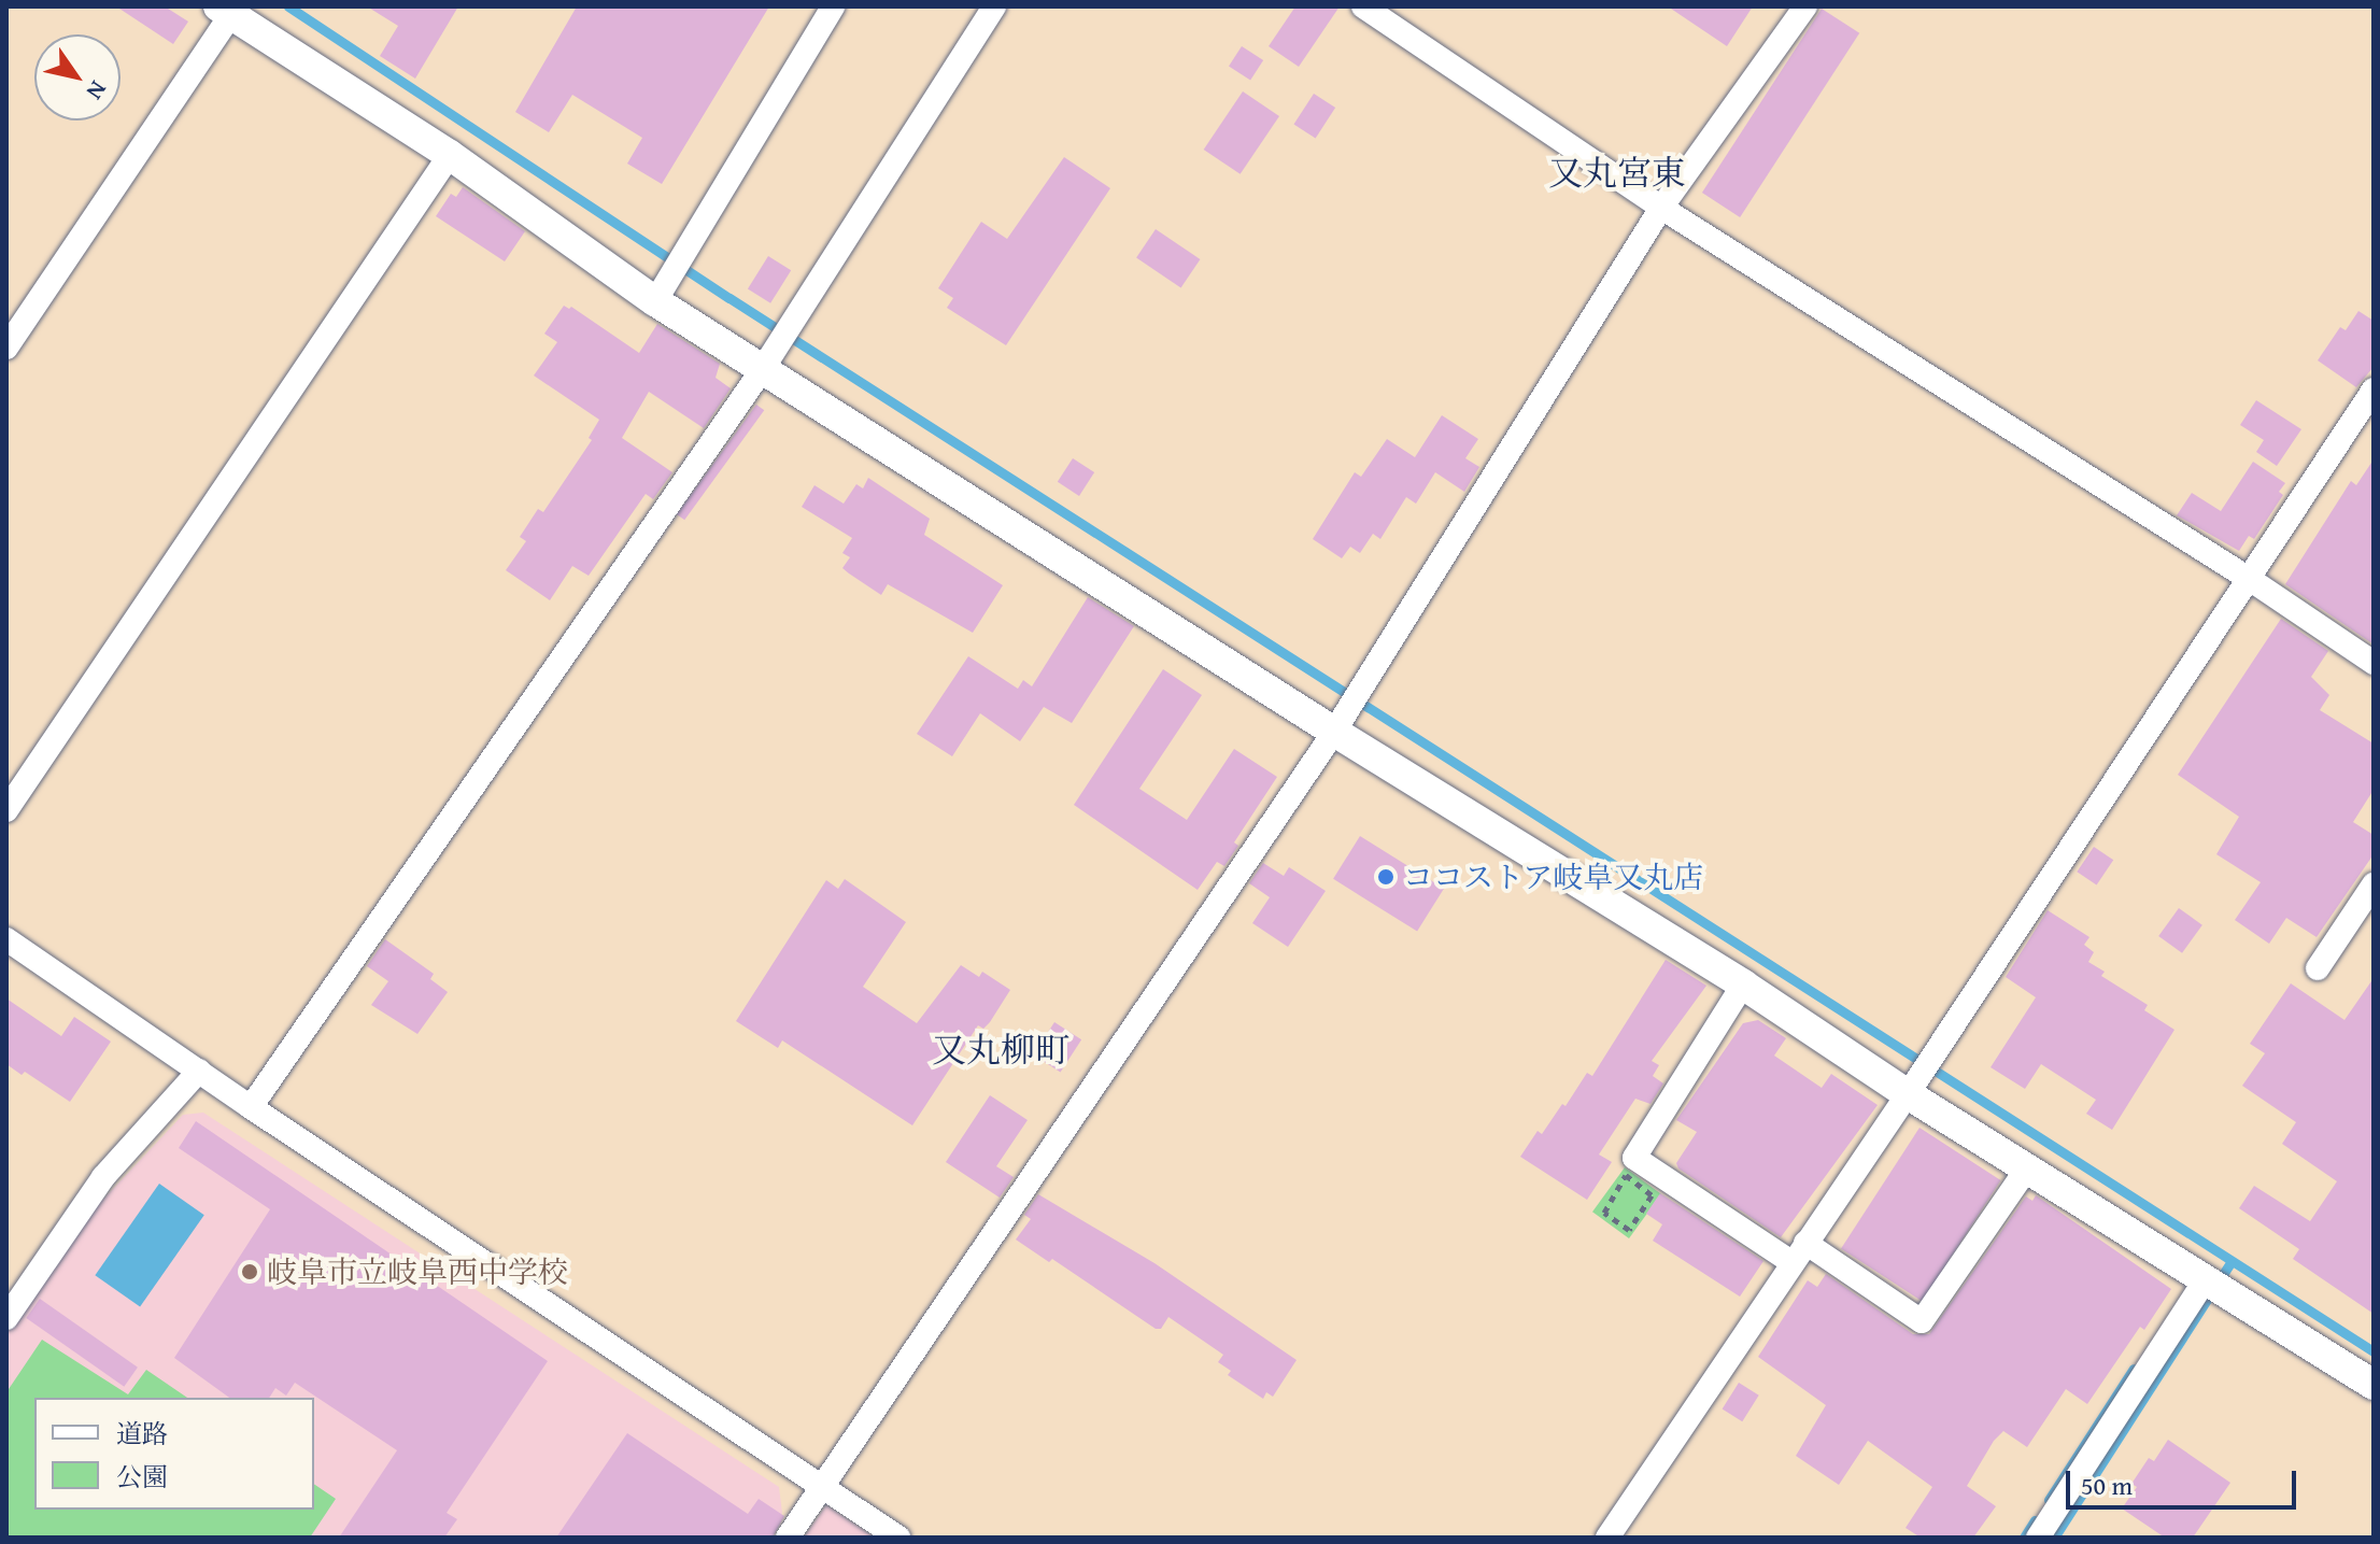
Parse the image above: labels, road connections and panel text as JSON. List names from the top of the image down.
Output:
{
  "districts": ["又丸宮東", "又丸柳町"],
  "places": ["ココストア岐阜又丸店", "岐阜市立岐阜西中学校"],
  "legend": ["道路", "公園"],
  "scale_bar": "50 m",
  "north": "bottom right"
}
